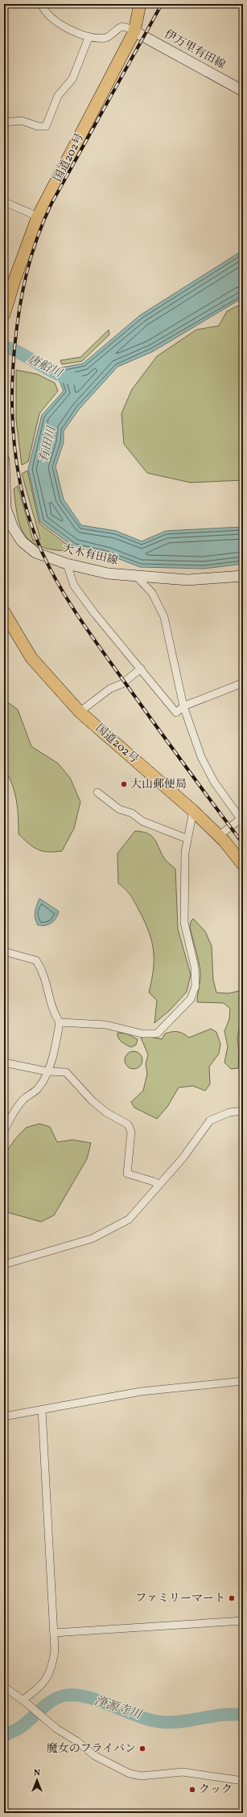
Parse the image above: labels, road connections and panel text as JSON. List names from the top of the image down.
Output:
{
  "streets": {
    "highway": ["国道202号"],
    "main road": ["伊万里有田線", "大木有田線"]
  },
  "crossings": [
    ["伊万里有田線", "国道202号"]
  ],
  "water": ["唐船川", "有田川", "浄源寺川"],
  "places": [
    "大山郵便局",
    "ファミリーマート",
    "魔女のフライパン",
    "クック"
  ],
  "north": "top"
}
